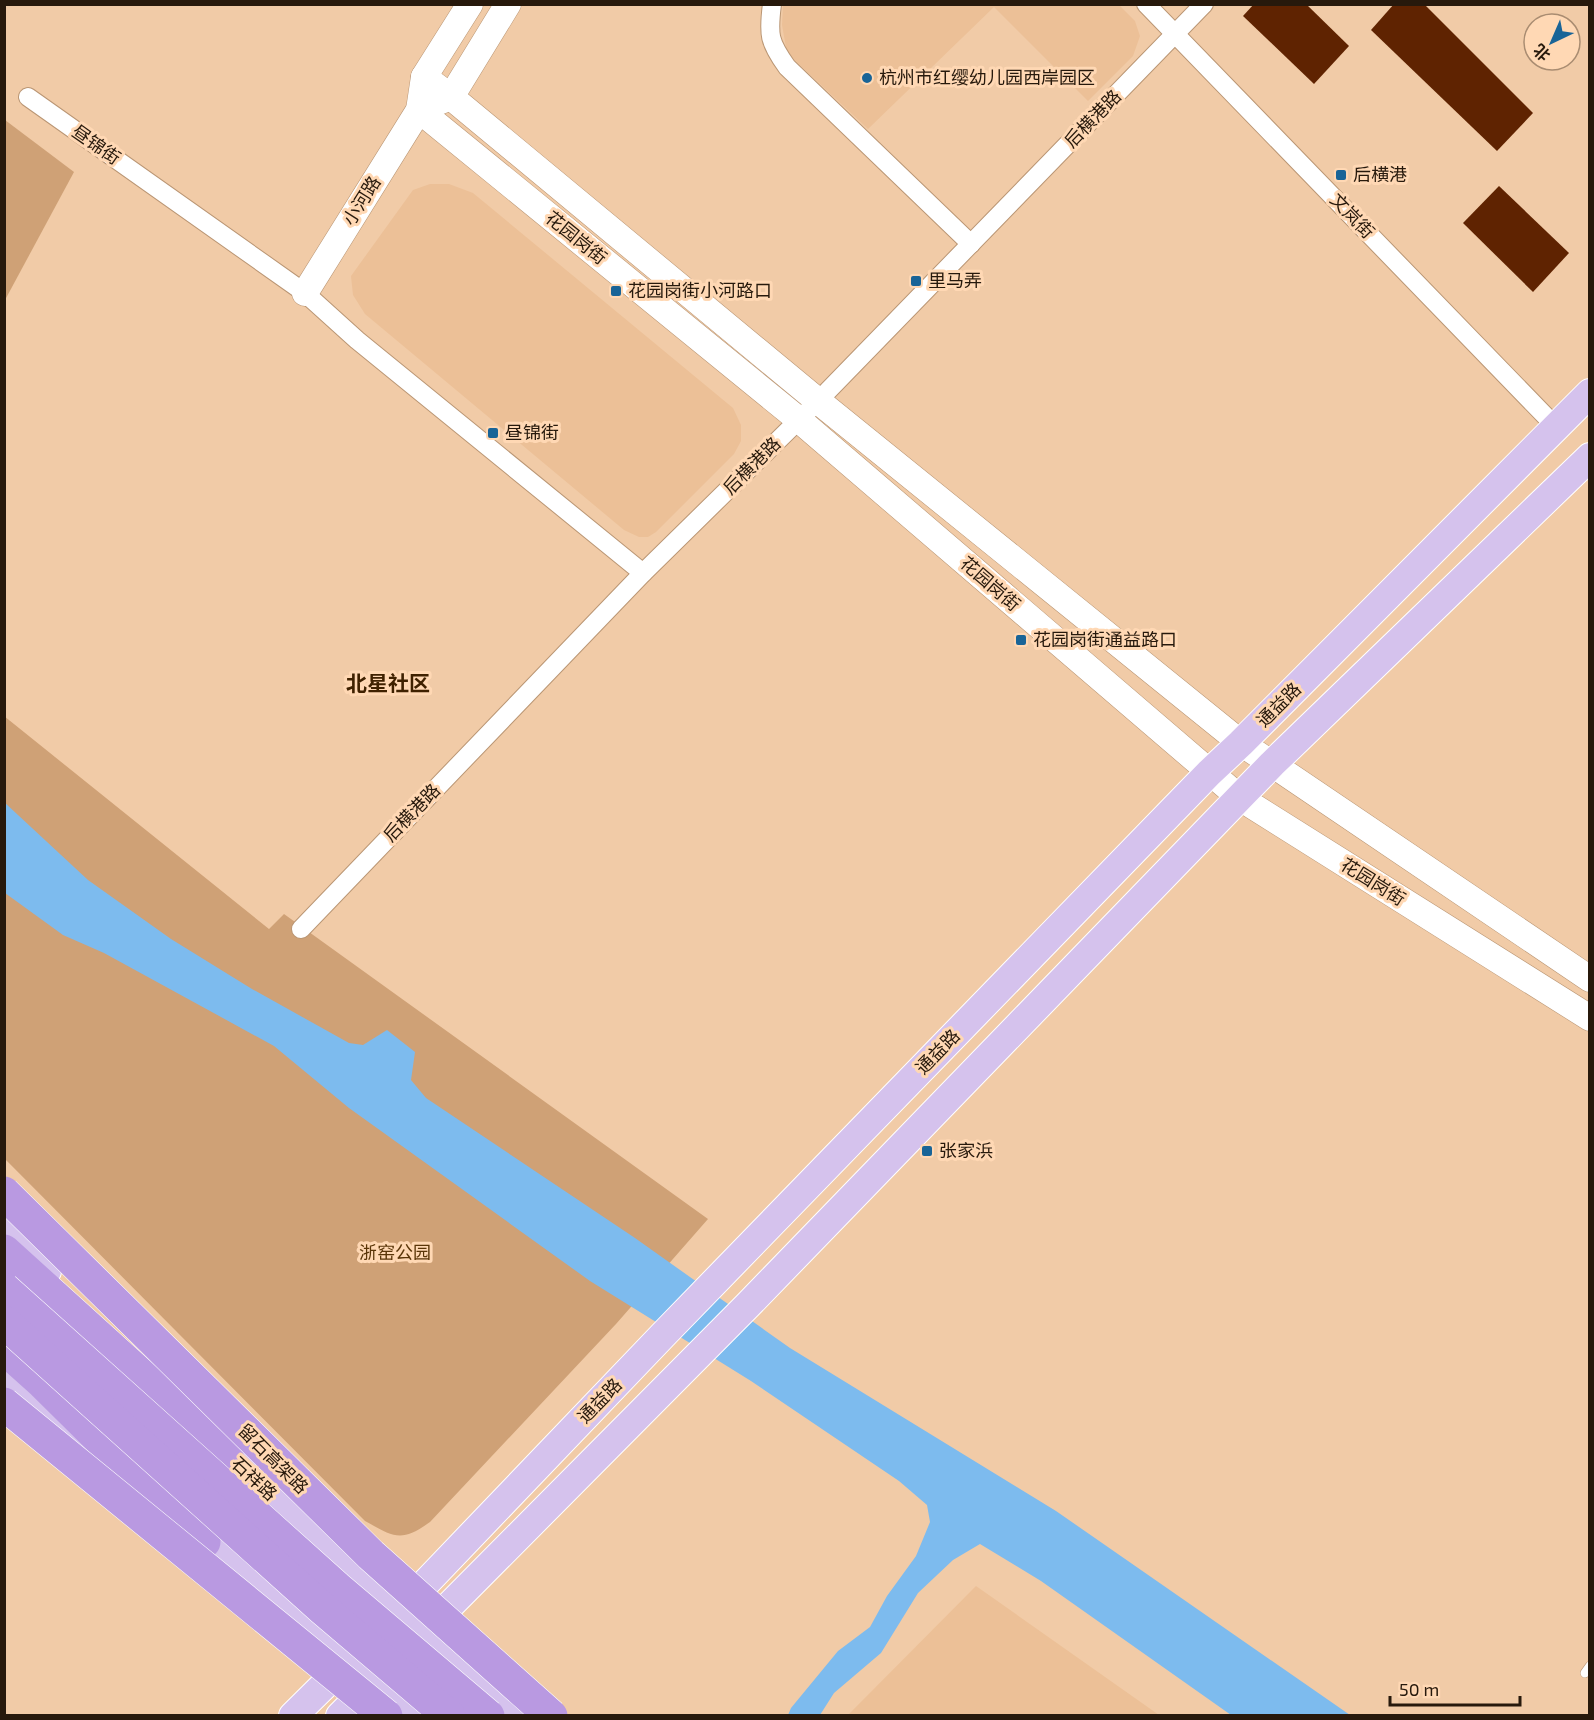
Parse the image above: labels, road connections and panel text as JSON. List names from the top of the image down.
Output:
{
  "streets": {
    "highway": ["留石高架路"],
    "main road": ["通益路", "石祥路"],
    "street": [
      "后横港路",
      "昼锦街",
      "小河路",
      "文岚街",
      "花园岗街"
    ]
  },
  "crossings": [
    ["后横港路", "昼锦街"],
    ["后横港路", "文岚街"],
    ["后横港路", "花园岗街"],
    ["昼锦街", "小河路"],
    ["小河路", "花园岗街"],
    ["文岚街", "通益路"],
    ["花园岗街", "通益路"],
    ["通益路", "石祥路"]
  ],
  "districts": ["北星社区"],
  "parks": ["浙窑公园"],
  "places": {
    "other": ["杭州市红缨幼儿园西岸园区"],
    "transit": [
      "后横港",
      "里马弄",
      "花园岗街小河路口",
      "昼锦街",
      "花园岗街通益路口",
      "张家浜"
    ]
  },
  "scale_bar": "50 m",
  "north": "bottom left"
}
